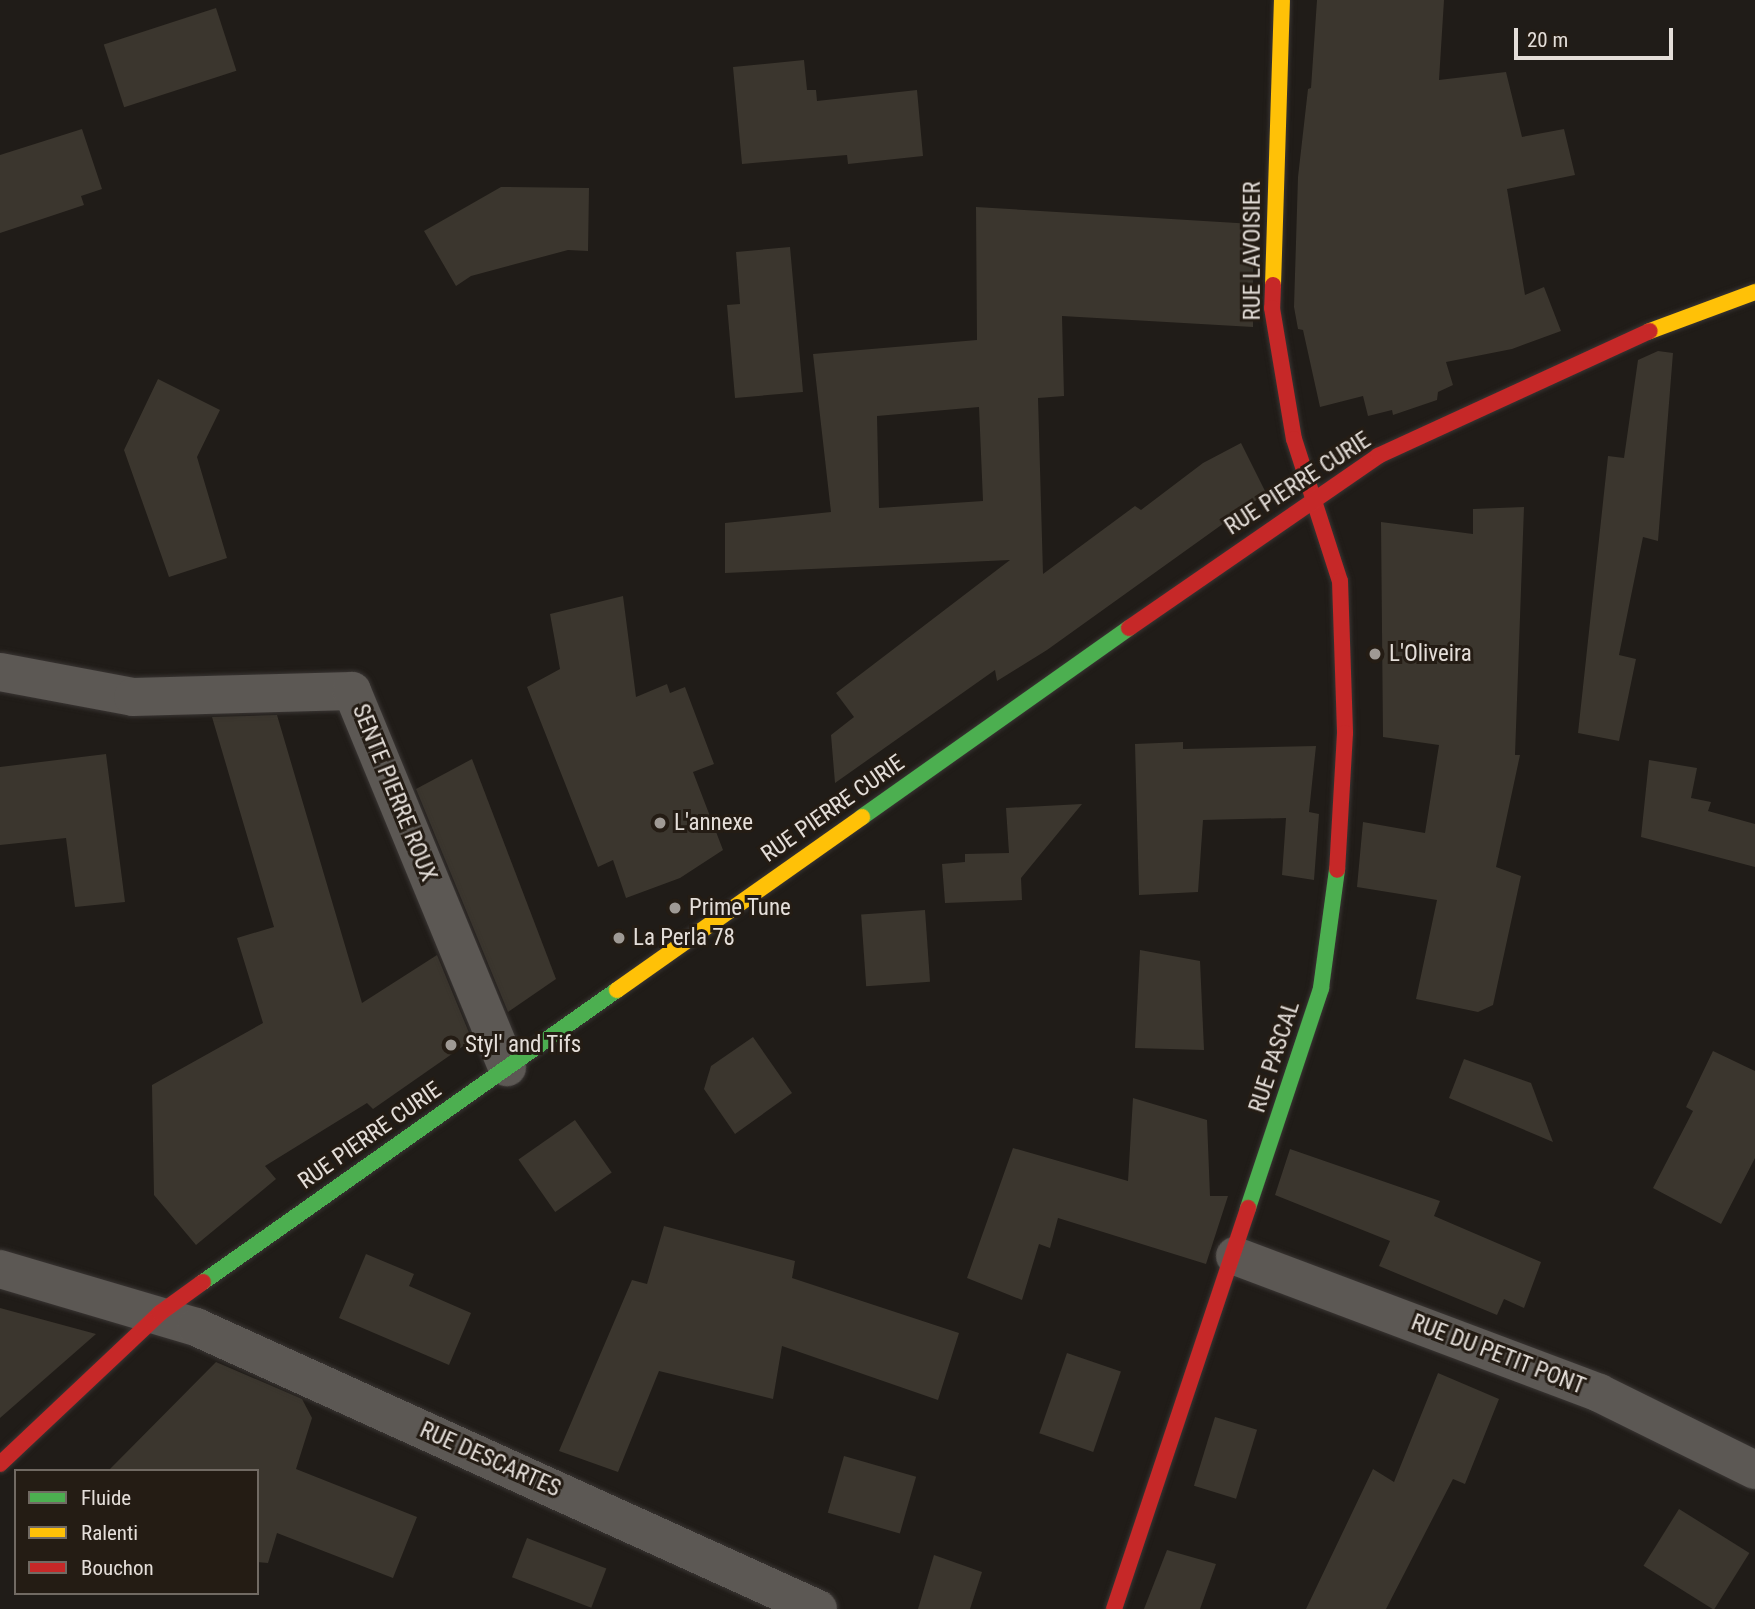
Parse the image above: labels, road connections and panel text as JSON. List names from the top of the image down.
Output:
{
  "streets": {
    "street": [
      "RUE LAVOISIER",
      "RUE PIERRE CURIE",
      "SENTE PIERRE ROUX",
      "RUE PASCAL",
      "RUE DU PETIT PONT",
      "RUE DESCARTES"
    ]
  },
  "crossings": [
    ["RUE LAVOISIER", "RUE PIERRE CURIE"],
    ["RUE LAVOISIER", "RUE PASCAL"],
    ["RUE PIERRE CURIE", "SENTE PIERRE ROUX"],
    ["RUE PIERRE CURIE", "RUE PASCAL"],
    ["RUE PIERRE CURIE", "RUE DESCARTES"],
    ["RUE PASCAL", "RUE DU PETIT PONT"]
  ],
  "places": [
    "L'Oliveira",
    "L'annexe",
    "Prime Tune",
    "La Perla 78",
    "Styl' and Tifs"
  ],
  "legend": ["Fluide", "Ralenti", "Bouchon"],
  "scale_bar": "20 m"
}
